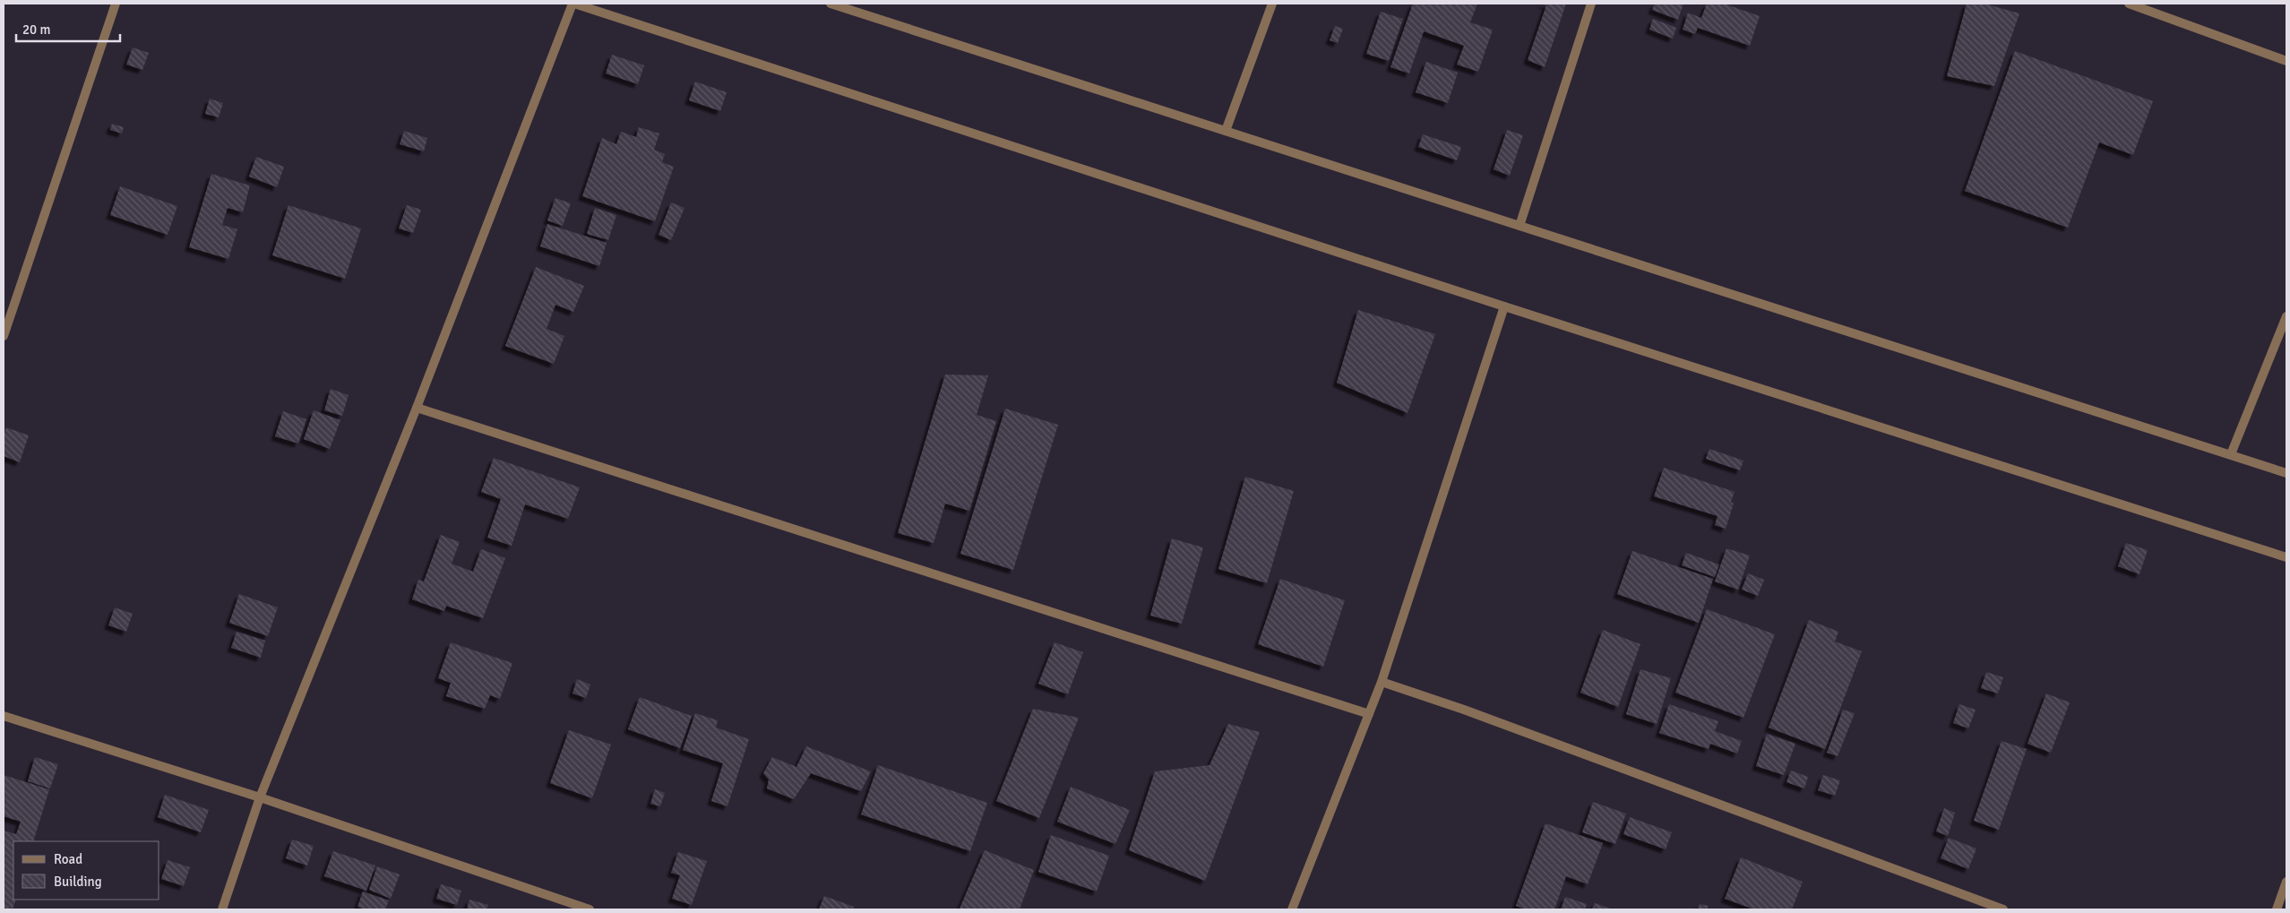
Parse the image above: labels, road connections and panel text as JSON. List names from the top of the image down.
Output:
{
  "legend": ["Road", "Building"],
  "scale_bar": "20 m"
}
